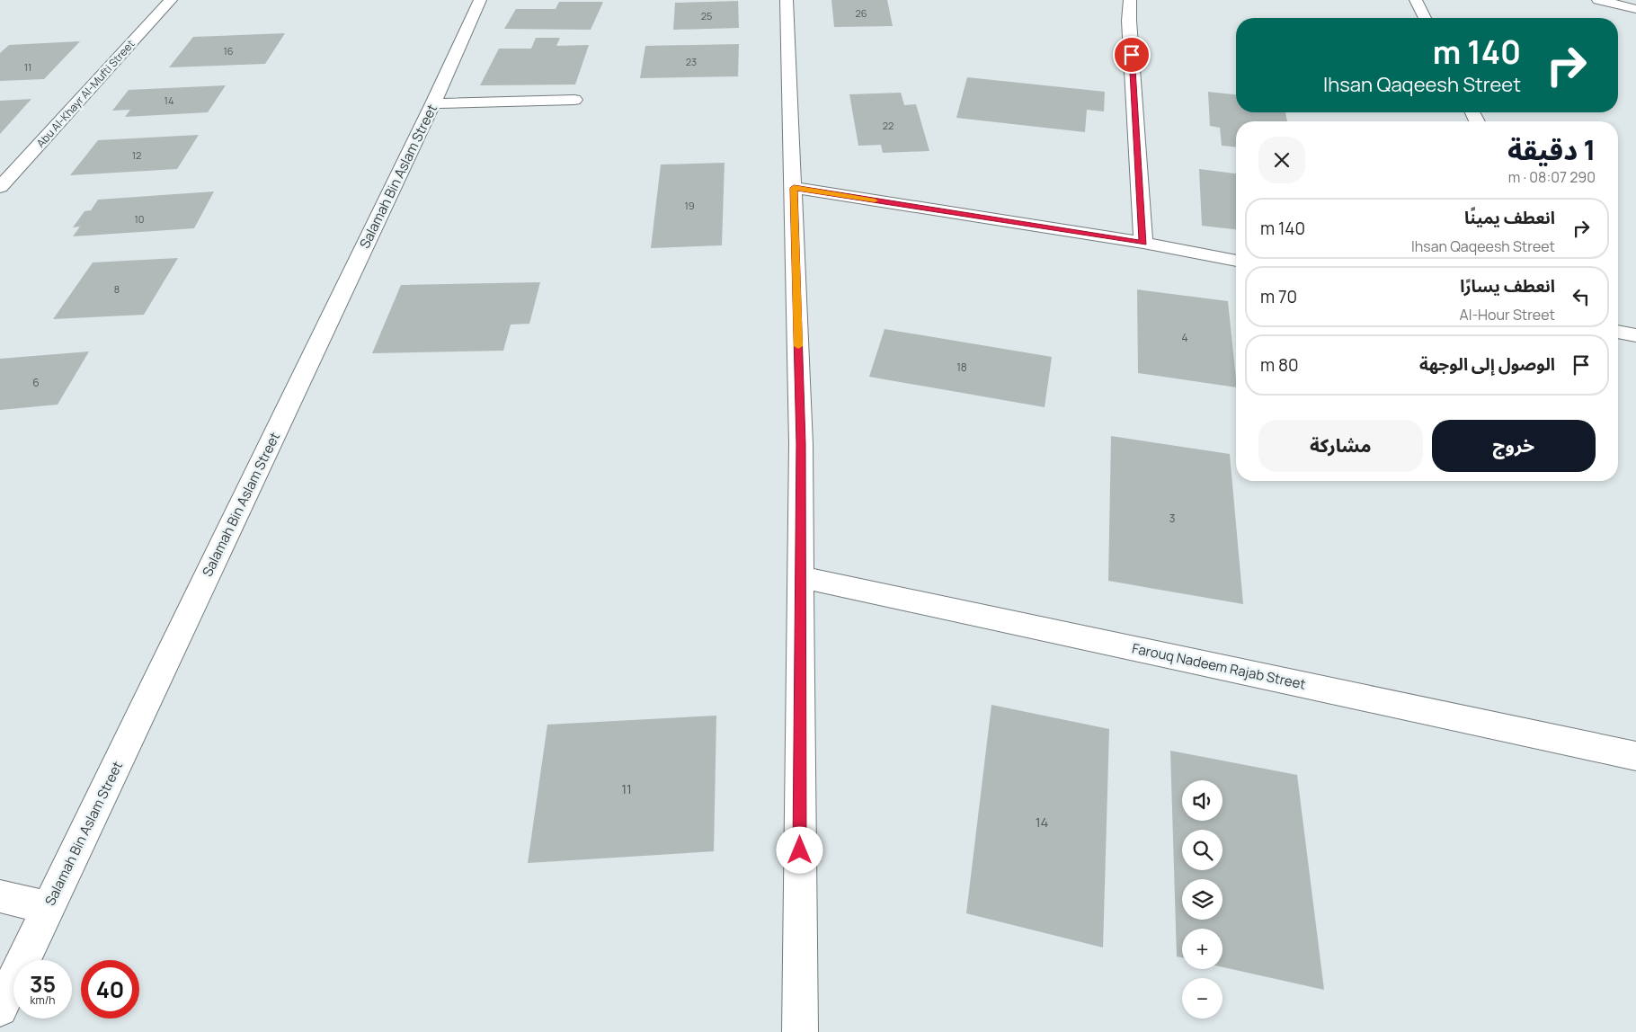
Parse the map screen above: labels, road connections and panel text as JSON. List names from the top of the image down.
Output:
{
  "streets": {
    "street": ["Abu Al-Khayr Al-Mufti Street", "Salamah Bin Aslam Street", "Farouq Nadeem Rajab Street"]
  },
  "house_numbers": [
    "26",
    "25",
    "16",
    "23",
    "11",
    "14",
    "22",
    "12",
    "19",
    "10",
    "8",
    "4",
    "18",
    "6",
    "3",
    "11",
    "14"
  ],
  "page": {
    "turn": ["140 m", "Ihsan Qaqeesh Street"],
    "heading": ["1 دقيقة", "290 m · 08:07"],
    "list": [
      {
        "name": "انعطف يمينًا",
        "note": "Ihsan Qaqeesh Street",
        "value": "140 m"
      },
      {
        "name": "انعطف يسارًا",
        "note": "Al-Hour Street",
        "value": "70 m"
      },
      {
        "name": "الوصول إلى الوجهة",
        "value": "80 m"
      }
    ],
    "buttons": ["خروج", "مشاركة"],
    "map_buttons": ["+", "−"],
    "speed": "35 km/h",
    "limit": "40"
  }
}
